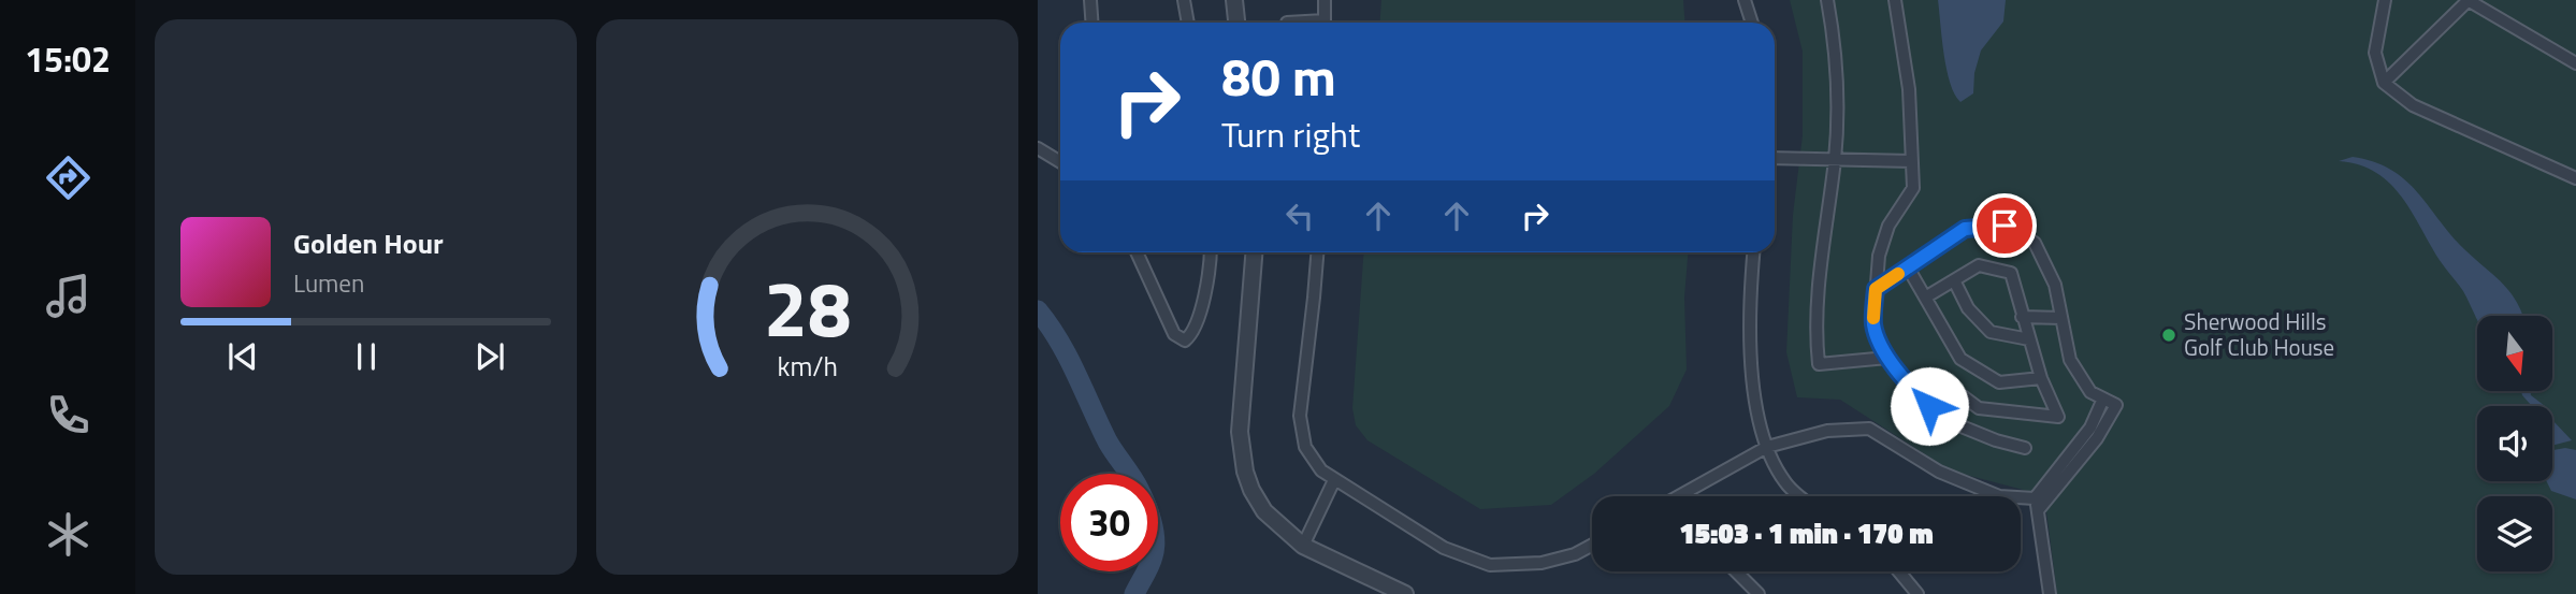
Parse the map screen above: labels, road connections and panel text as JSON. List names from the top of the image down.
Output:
{
  "places": ["Sherwood Hills Golf Club House"],
  "north": "bottom",
  "page": {
    "tabs": "15:02",
    "turn": ["80 m", "Turn right"],
    "song": ["Golden Hour", "Lumen"],
    "limit": "30",
    "trip": "15:03 · 1 min · 170 m",
    "gauge": ["28", "km/h"]
  }
}
